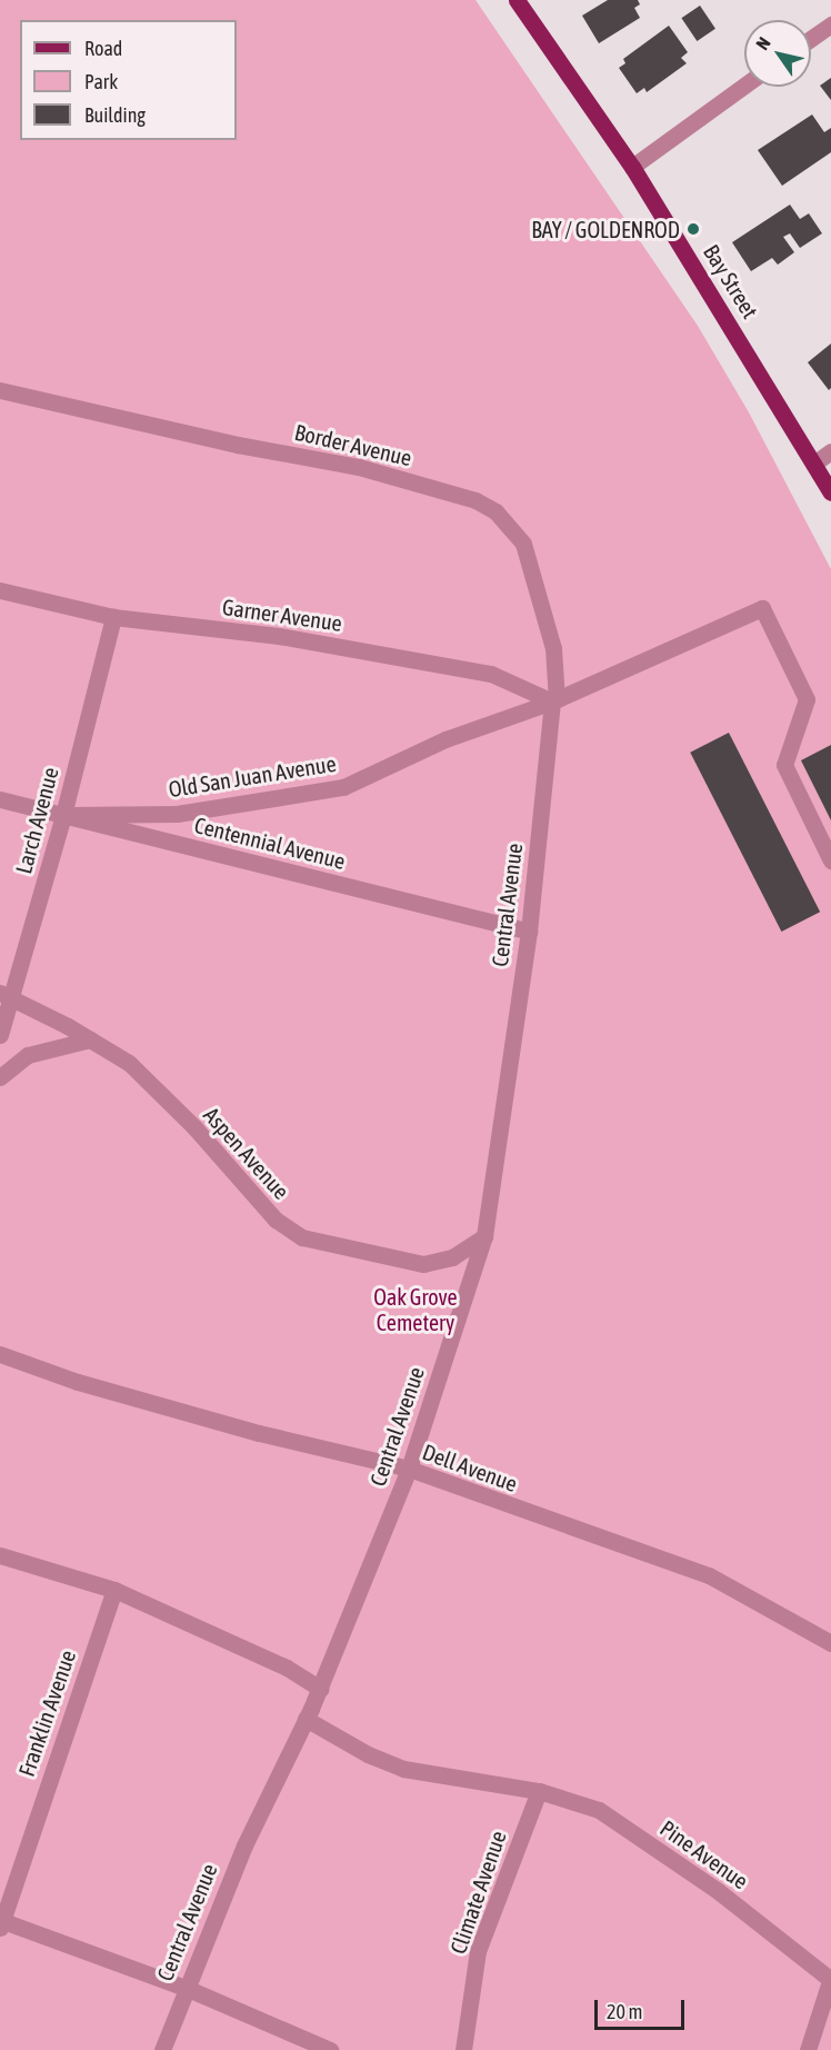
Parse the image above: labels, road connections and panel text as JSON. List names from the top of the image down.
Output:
{
  "streets": {
    "main road": ["Bay Street"],
    "street": [
      "Border Avenue",
      "Garner Avenue",
      "Old San Juan Avenue",
      "Larch Avenue",
      "Centennial Avenue",
      "Central Avenue",
      "Aspen Avenue",
      "Dell Avenue",
      "Franklin Avenue",
      "Pine Avenue",
      "Climate Avenue"
    ]
  },
  "crossings": [
    ["Border Avenue", "Garner Avenue"],
    ["Border Avenue", "Old San Juan Avenue"],
    ["Border Avenue", "Central Avenue"],
    ["Garner Avenue", "Old San Juan Avenue"],
    ["Garner Avenue", "Larch Avenue"],
    ["Garner Avenue", "Central Avenue"],
    ["Old San Juan Avenue", "Larch Avenue"],
    ["Old San Juan Avenue", "Centennial Avenue"],
    ["Old San Juan Avenue", "Central Avenue"],
    ["Larch Avenue", "Centennial Avenue"],
    ["Larch Avenue", "Aspen Avenue"],
    ["Centennial Avenue", "Central Avenue"],
    ["Central Avenue", "Aspen Avenue"],
    ["Central Avenue", "Dell Avenue"],
    ["Central Avenue", "Pine Avenue"],
    ["Pine Avenue", "Climate Avenue"]
  ],
  "parks": ["Oak Grove Cemetery"],
  "places": ["BAY / GOLDENROD"],
  "legend": ["Road", "Park", "Building"],
  "scale_bar": "20 m",
  "north": "top left"
}
